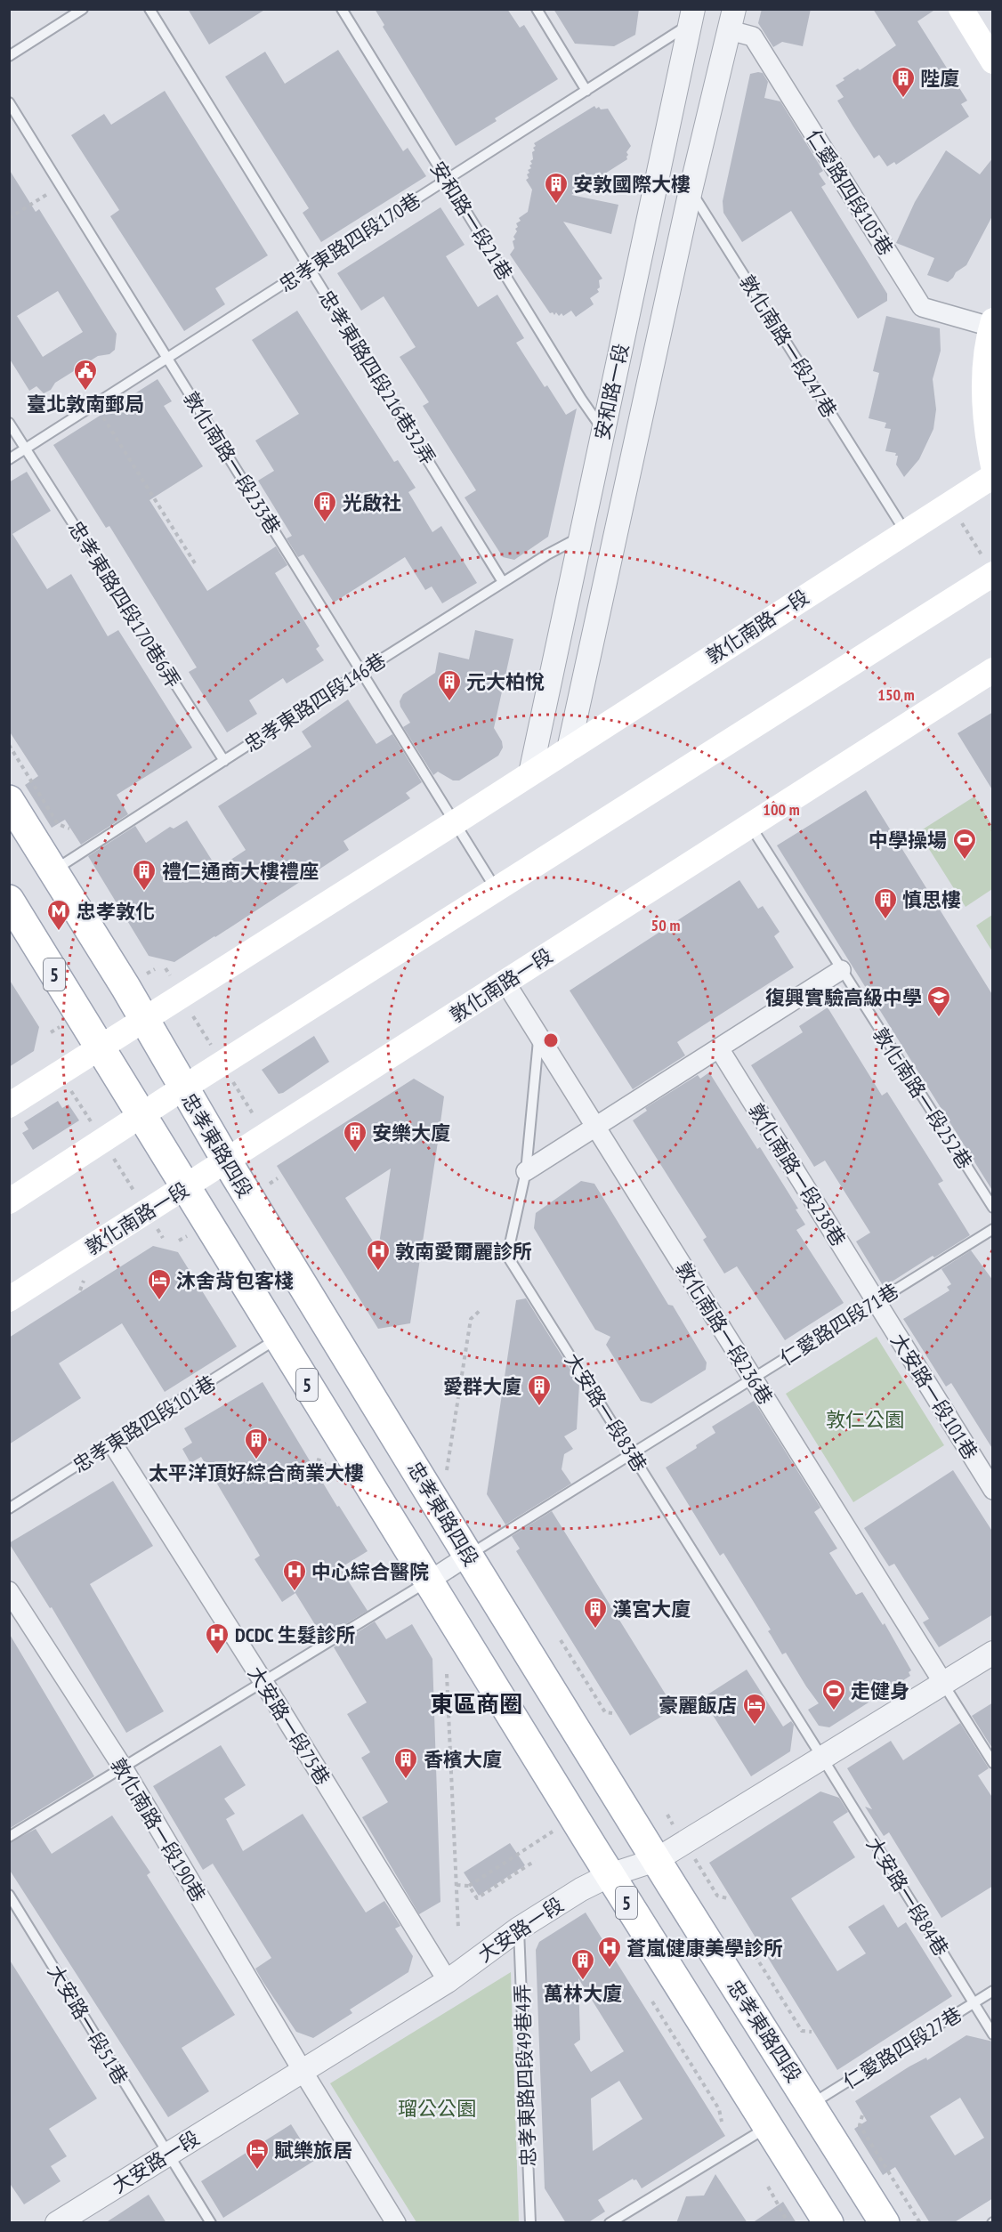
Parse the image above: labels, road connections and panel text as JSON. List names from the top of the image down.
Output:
{
  "streets": {
    "main road": ["敦化南路一段", "5", "忠孝東路四段"],
    "street": [
      "仁愛路四段105巷",
      "安和路一段",
      "敦化南路一段238巷",
      "敦化南路一段236巷",
      "大安路一段101巷",
      "大安路一段75巷",
      "敦化南路一段190巷",
      "大安路一段"
    ],
    "lane": [
      "安和路一段21巷",
      "忠孝東路四段170巷",
      "敦化南路一段247巷",
      "忠孝東路四段216巷32弄",
      "敦化南路一段233巷",
      "忠孝東路四段170巷6弄",
      "忠孝東路四段146巷",
      "敦化南路一段252巷",
      "仁愛路四段71巷",
      "大安路一段83巷",
      "忠孝東路四段101巷",
      "大安路一段84巷",
      "大安路一段51巷",
      "仁愛路四段27巷",
      "忠孝東路四段49巷4弄"
    ]
  },
  "crossings": [
    ["仁愛路四段105巷", "安和路一段"],
    ["安和路一段21巷", "忠孝東路四段170巷"],
    ["安和路一段21巷", "安和路一段"],
    ["忠孝東路四段170巷", "忠孝東路四段216巷32弄"],
    ["忠孝東路四段170巷", "安和路一段"],
    ["忠孝東路四段170巷", "敦化南路一段233巷"],
    ["忠孝東路四段170巷", "忠孝東路四段170巷6弄"],
    ["敦化南路一段247巷", "安和路一段"],
    ["敦化南路一段247巷", "敦化南路一段"],
    ["忠孝東路四段216巷32弄", "忠孝東路四段146巷"],
    ["安和路一段", "敦化南路一段"],
    ["安和路一段", "忠孝東路四段146巷"],
    ["敦化南路一段233巷", "敦化南路一段"],
    ["敦化南路一段233巷", "忠孝東路四段146巷"],
    ["忠孝東路四段170巷6弄", "忠孝東路四段146巷"],
    ["敦化南路一段", "5"],
    ["敦化南路一段", "敦化南路一段252巷"],
    ["敦化南路一段", "忠孝東路四段"],
    ["敦化南路一段", "敦化南路一段236巷"],
    ["忠孝東路四段146巷", "忠孝東路四段"],
    ["5", "忠孝東路四段101巷"],
    ["5", "大安路一段"],
    ["忠孝東路四段", "仁愛路四段71巷"],
    ["忠孝東路四段", "大安路一段"],
    ["忠孝東路四段", "仁愛路四段27巷"],
    ["敦化南路一段238巷", "仁愛路四段71巷"],
    ["敦化南路一段238巷", "大安路一段101巷"],
    ["仁愛路四段71巷", "敦化南路一段236巷"],
    ["仁愛路四段71巷", "大安路一段101巷"],
    ["仁愛路四段71巷", "大安路一段83巷"],
    ["敦化南路一段236巷", "大安路一段83巷"],
    ["敦化南路一段236巷", "大安路一段"],
    ["大安路一段83巷", "大安路一段84巷"],
    ["大安路一段83巷", "大安路一段"],
    ["忠孝東路四段101巷", "大安路一段75巷"],
    ["大安路一段75巷", "大安路一段"],
    ["敦化南路一段190巷", "大安路一段"],
    ["大安路一段84巷", "大安路一段"],
    ["大安路一段84巷", "仁愛路四段27巷"],
    ["大安路一段", "大安路一段51巷"],
    ["大安路一段", "忠孝東路四段49巷4弄"]
  ],
  "districts": ["東區商圈"],
  "parks": ["敦仁公園", "瑠公公園"],
  "places": {
    "building": [
      "陛廈",
      "安敦國際大樓",
      "光啟社",
      "元大柏悅",
      "禮仁通商大樓禮座",
      "慎思樓",
      "安樂大廈",
      "愛群大廈",
      "太平洋頂好綜合商業大樓",
      "漢宮大廈",
      "香檳大廈",
      "萬林大廈"
    ],
    "public building": ["臺北敦南郵局"],
    "sports": ["中學操場", "走健身"],
    "metro station": ["忠孝敦化"],
    "school or university": ["復興實驗高級中學"],
    "hospital": [
      "敦南愛爾麗診所",
      "中心綜合醫院",
      "DCDC 生髮診所",
      "蒼嵐健康美學診所"
    ],
    "hotel": ["沐舍背包客棧", "豪麗飯店", "賦樂旅居"]
  },
  "rings": ["150 m", "100 m", "50 m"]
}
